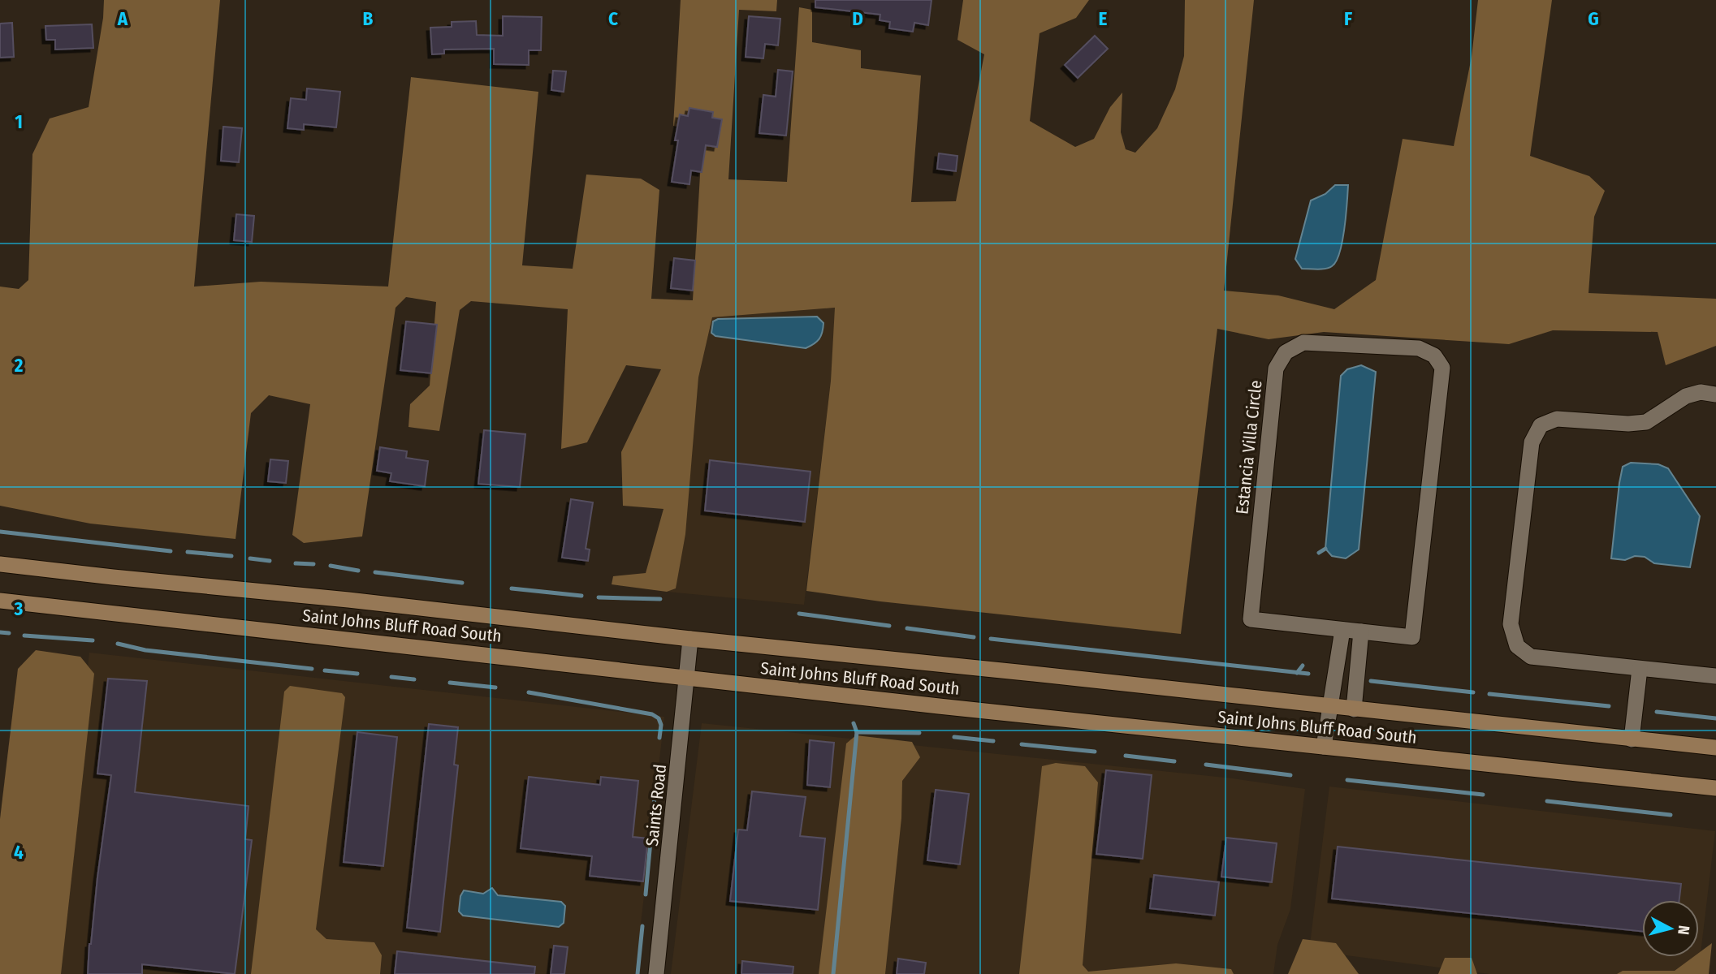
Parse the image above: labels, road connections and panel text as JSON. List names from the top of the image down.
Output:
{
  "streets": {
    "main road": ["Saint Johns Bluff Road South"],
    "street": ["Estancia Villa Circle", "Saints Road"]
  },
  "crossings": [
    ["Saint Johns Bluff Road South", "Saints Road"]
  ],
  "north": "right",
  "grid": {
    "columns": [
      "A",
      "B",
      "C",
      "D",
      "E",
      "F",
      "G"
    ],
    "rows": [
      "1",
      "2",
      "3",
      "4"
    ]
  }
}
